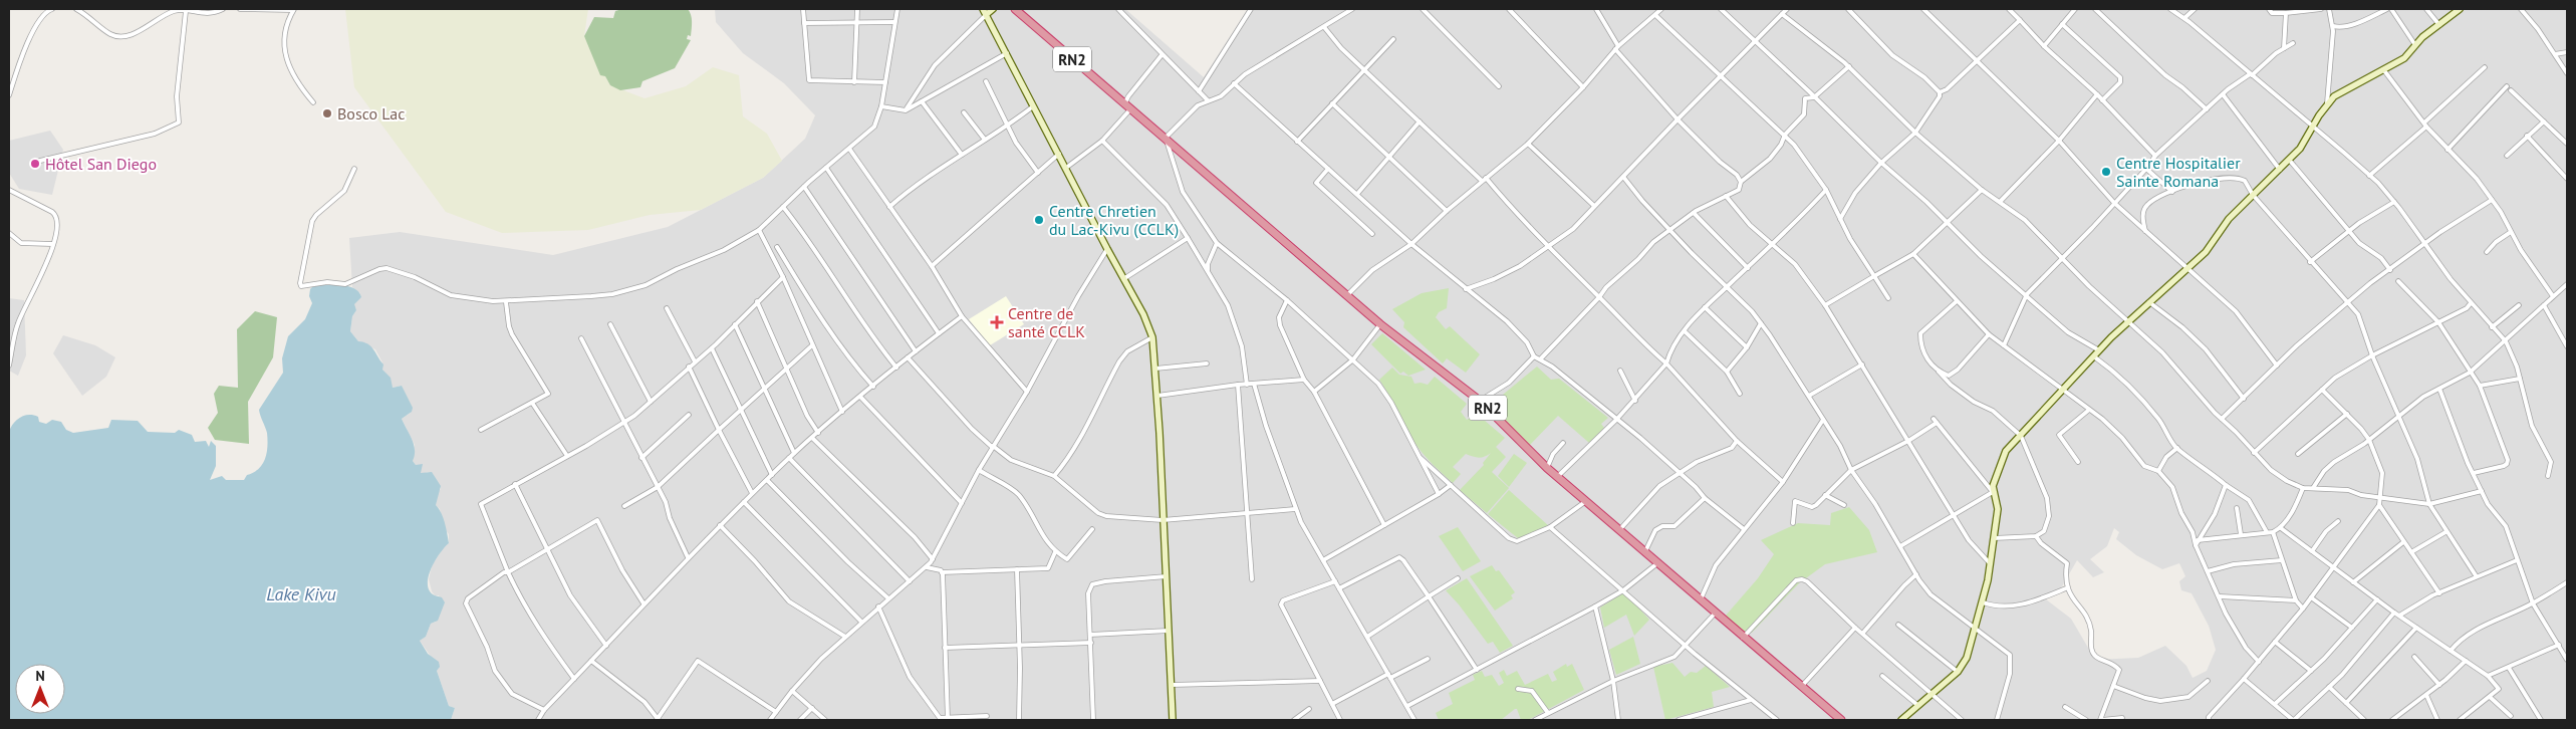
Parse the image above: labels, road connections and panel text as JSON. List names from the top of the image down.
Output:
{
  "streets": {
    "highway": ["RN2"]
  },
  "water": ["Lake Kivu"],
  "places": {
    "other": [
      "Bosco Lac",
      "Hôtel San Diego",
      "Centre Hospitalier Sainte Romana",
      "Centre Chretien du Lac-Kivu (CCLK)"
    ],
    "health": ["Centre de santé CCLK"]
  },
  "north": "top"
}
